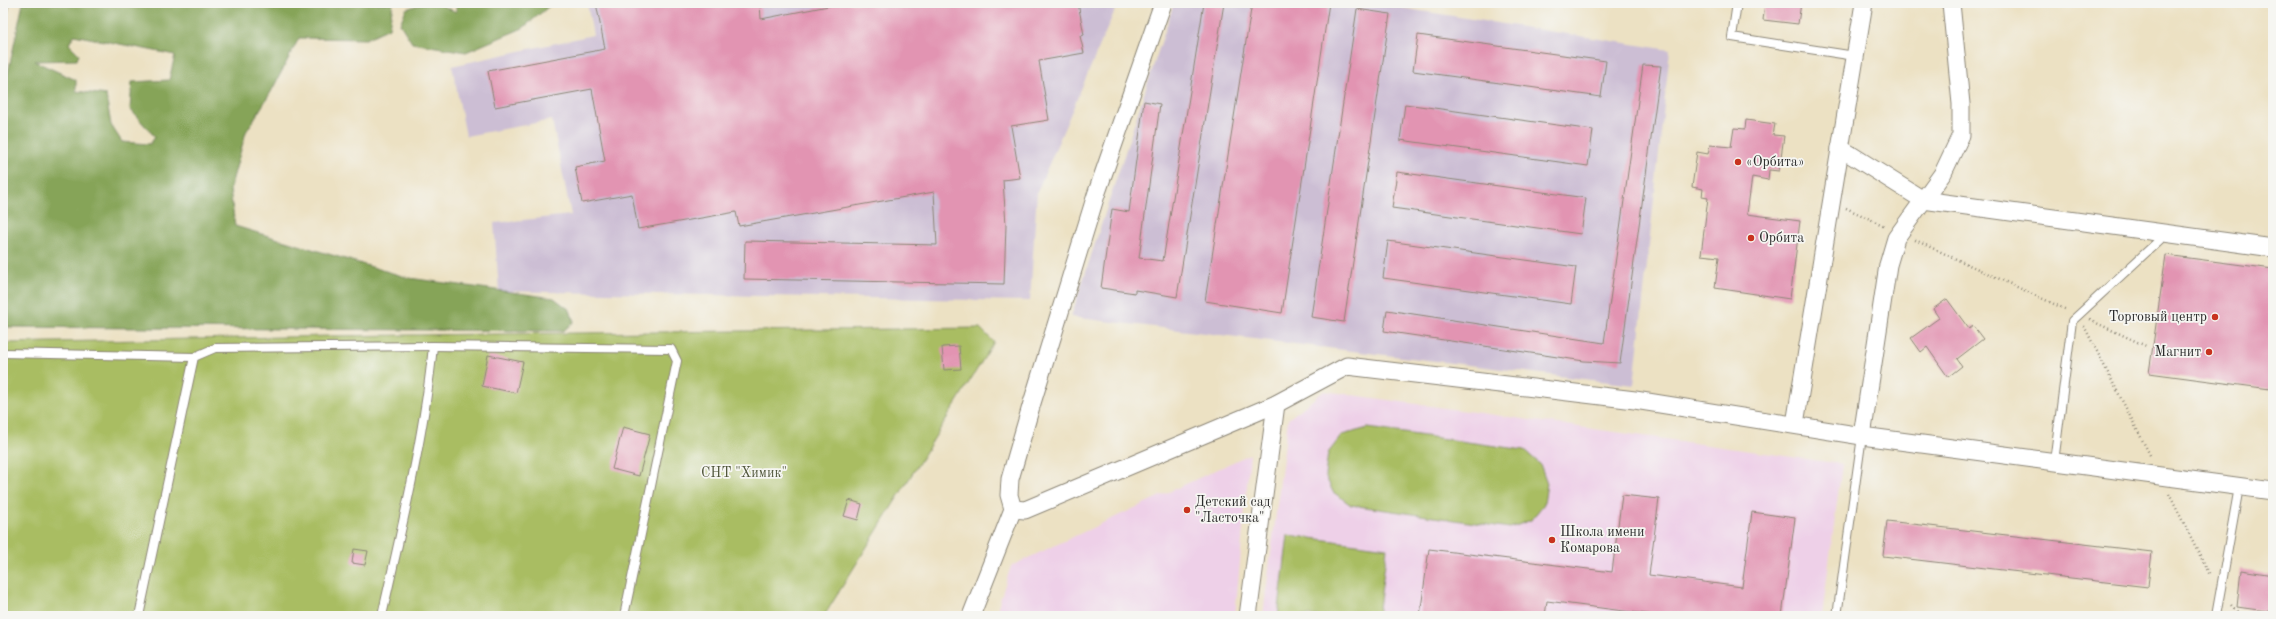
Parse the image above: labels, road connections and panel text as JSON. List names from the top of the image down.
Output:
{
  "parks": ["СНТ \"Химик\""],
  "places": [
    "«Орбита»",
    "Орбита",
    "Торговый центр",
    "Магнит",
    "Детский сад \"Ласточка\"",
    "Школа имени Комарова"
  ]
}
